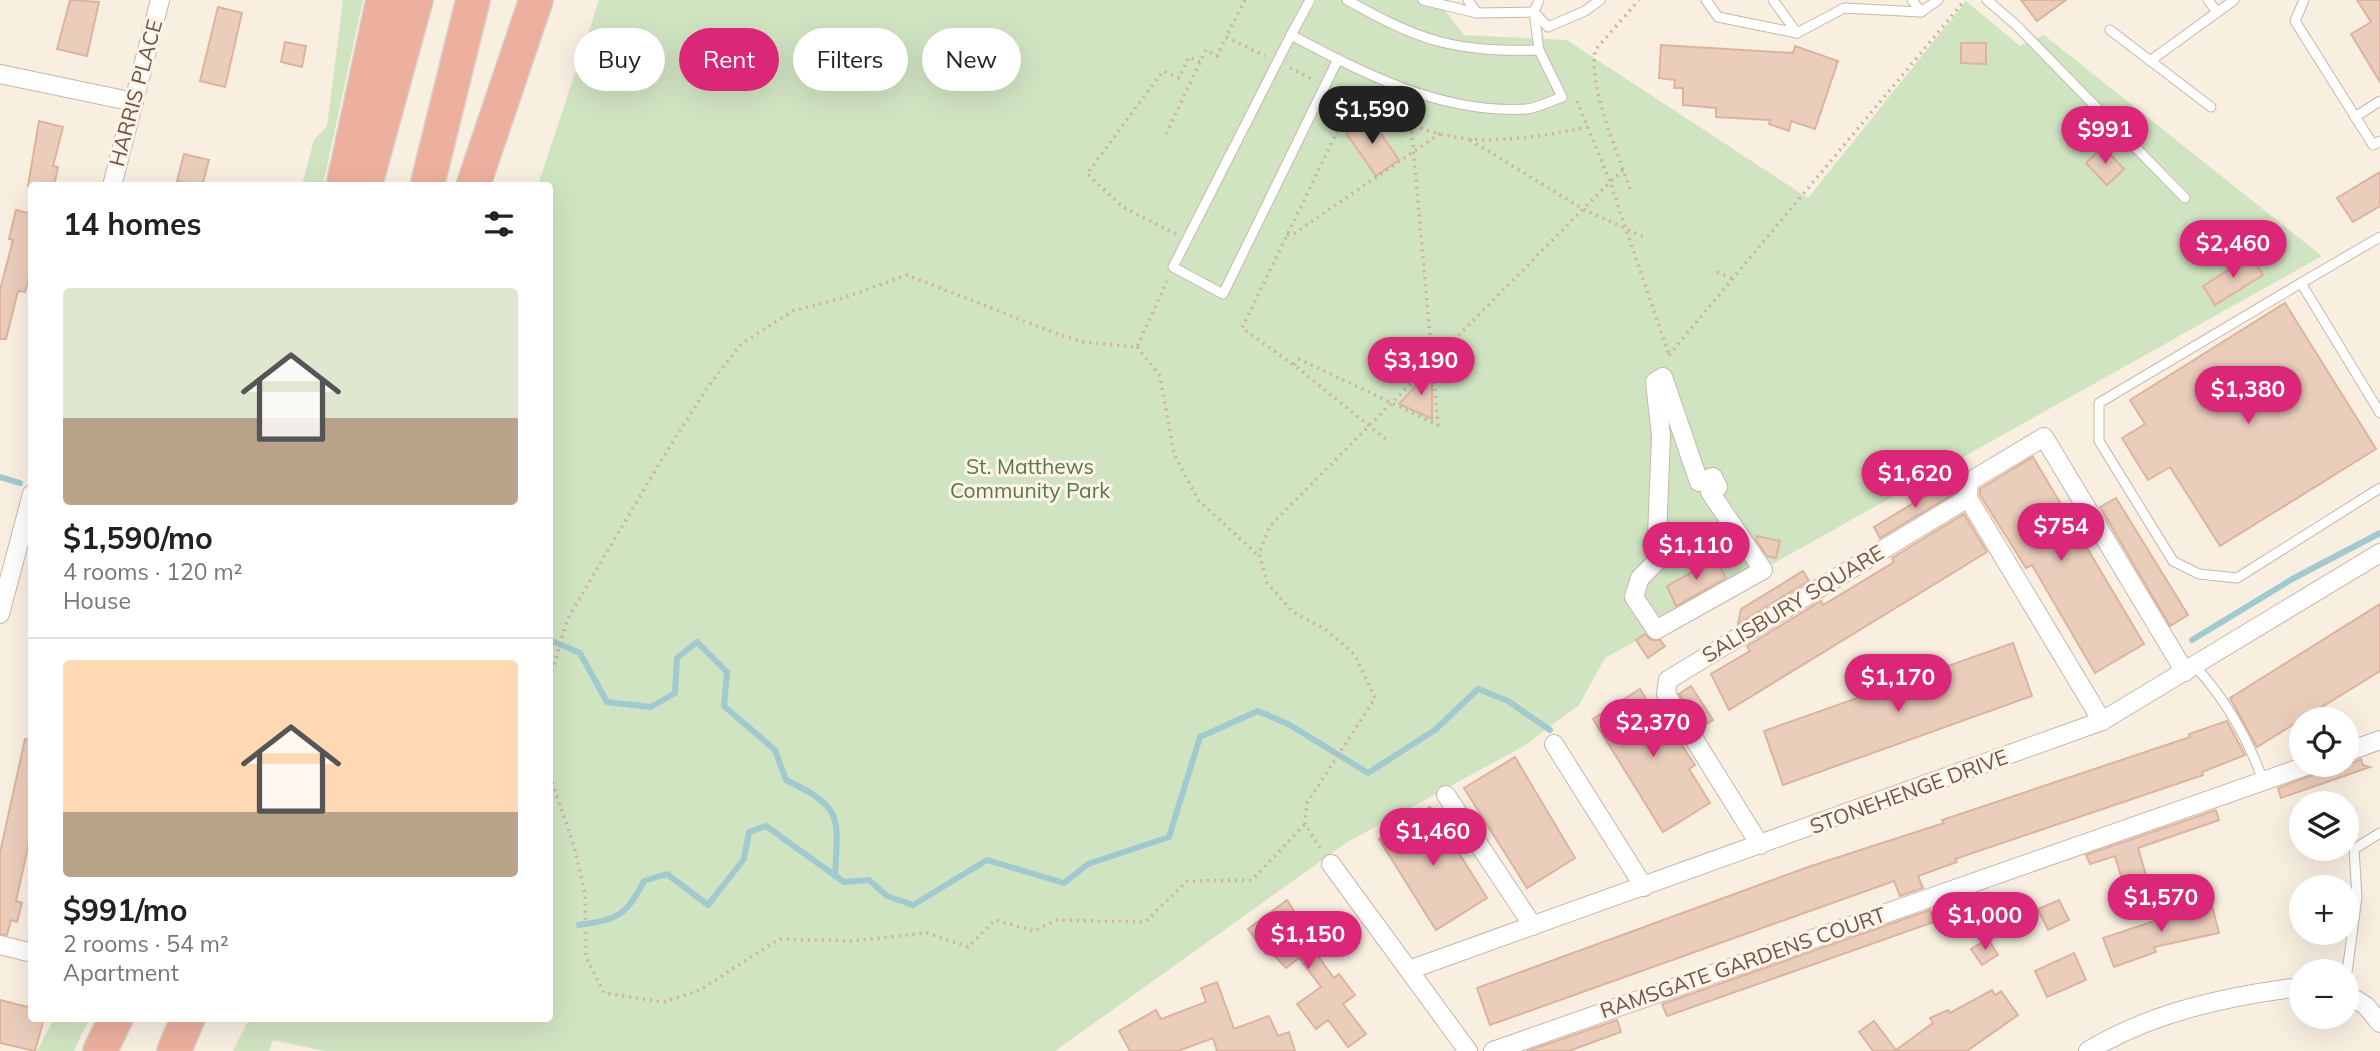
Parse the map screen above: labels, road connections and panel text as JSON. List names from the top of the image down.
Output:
{
  "streets": {
    "street": [
      "HARRIS PLACE",
      "SALISBURY SQUARE",
      "STONEHENGE DRIVE",
      "RAMSGATE GARDENS COURT"
    ]
  },
  "crossings": [
    ["SALISBURY SQUARE", "STONEHENGE DRIVE"]
  ],
  "parks": ["St. Matthews Community Park"],
  "page": {
    "chip": [
      "Buy",
      "Rent",
      "Filters",
      "New"
    ],
    "price": [
      "$1,590",
      "$991",
      "$2,460",
      "$3,190",
      "$1,380",
      "$1,620",
      "$754",
      "$1,110",
      "$1,170",
      "$2,370",
      "$1,460",
      "$1,570",
      "$1,000",
      "$1,150"
    ],
    "heading": "14 homes",
    "list": [
      {
        "name": "$1,590/mo",
        "note": "4 rooms · 120 m² · House"
      },
      {
        "name": "$991/mo",
        "note": "2 rooms · 54 m² · Apartment"
      }
    ],
    "map_buttons": ["+", "−"]
  }
}
